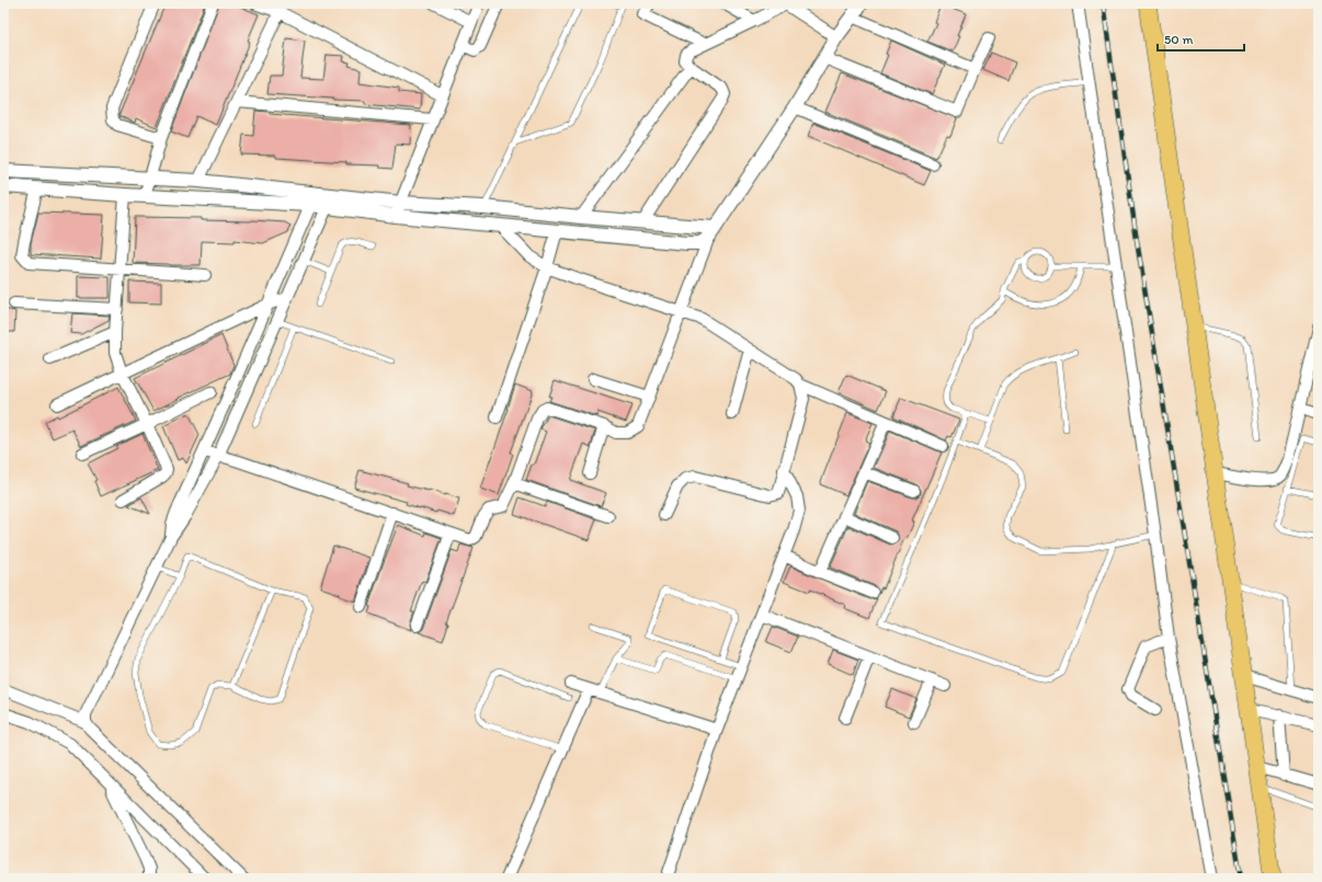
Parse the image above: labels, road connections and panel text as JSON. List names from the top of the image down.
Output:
{
  "scale_bar": "50 m"
}
